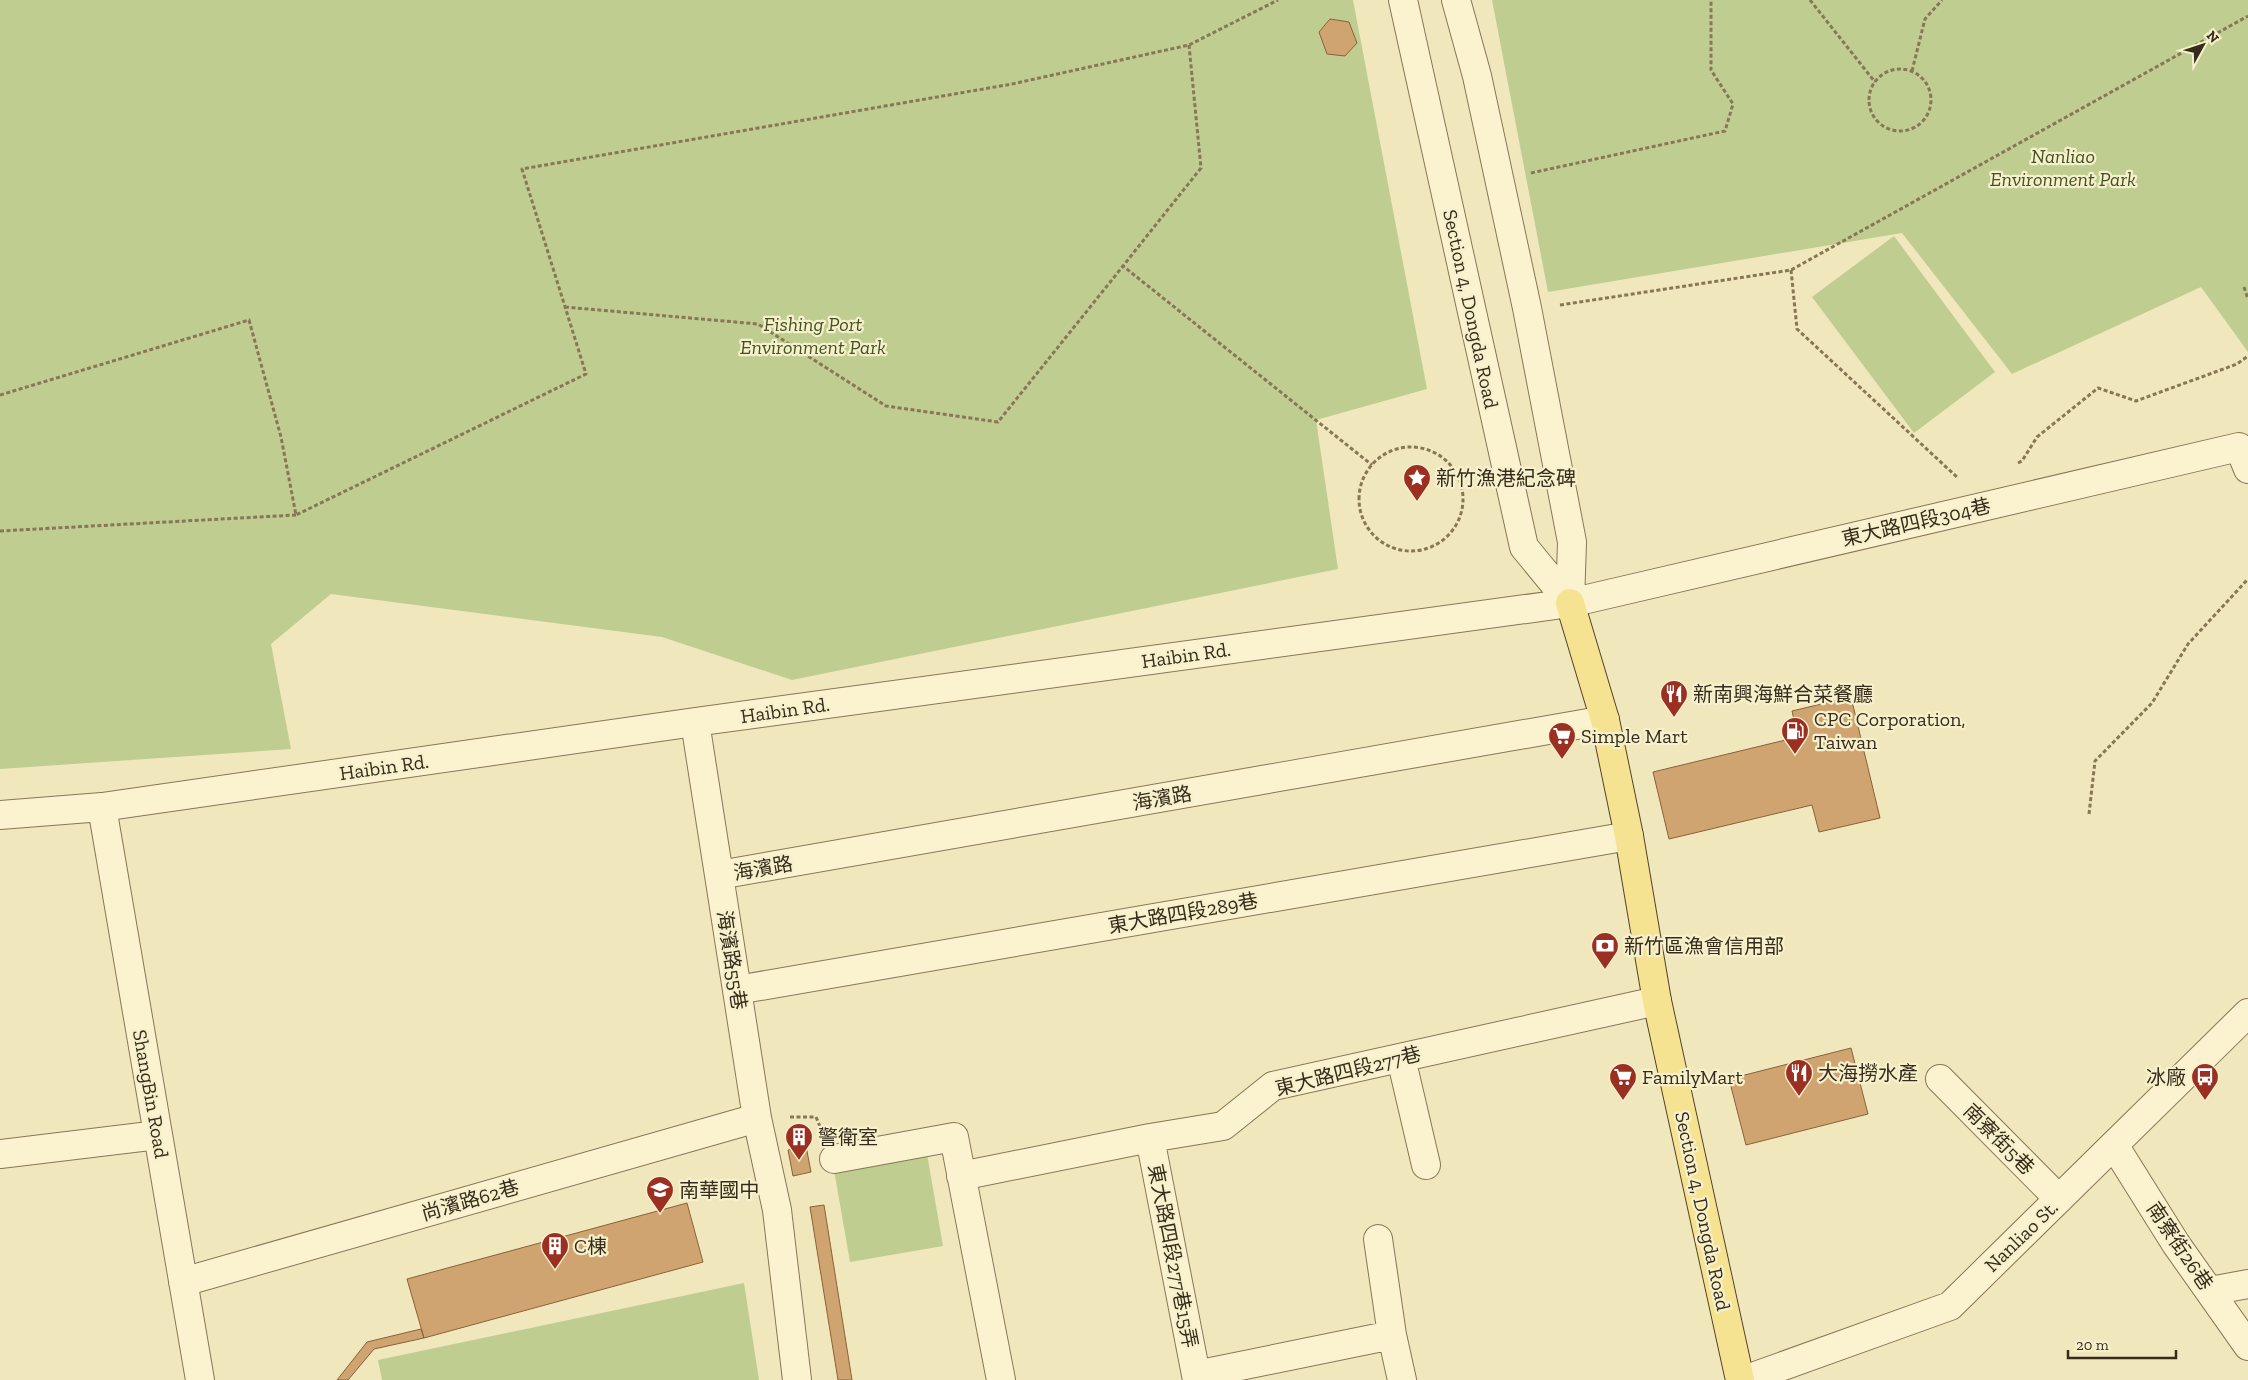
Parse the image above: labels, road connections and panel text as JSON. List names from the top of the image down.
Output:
{
  "streets": {
    "main road": ["Section 4, Dongda Road"],
    "street": [
      "東大路四段304巷",
      "Haibin Rd.",
      "海濱路",
      "東大路四段289巷",
      "海濱路55巷",
      "東大路四段277巷",
      "ShangBin Road",
      "南寮街5巷",
      "尚濱路62巷",
      "Nanliao St.",
      "南寮街26巷",
      "東大路四段277巷15弄"
    ]
  },
  "crossings": [
    ["Section 4, Dongda Road", "東大路四段304巷"],
    ["Section 4, Dongda Road", "Haibin Rd."],
    ["Section 4, Dongda Road", "海濱路"],
    ["Section 4, Dongda Road", "東大路四段289巷"],
    ["Section 4, Dongda Road", "東大路四段277巷"],
    ["東大路四段304巷", "Haibin Rd."],
    ["Haibin Rd.", "海濱路55巷"],
    ["Haibin Rd.", "ShangBin Road"],
    ["海濱路", "海濱路55巷"],
    ["東大路四段289巷", "海濱路55巷"],
    ["海濱路55巷", "尚濱路62巷"],
    ["東大路四段277巷", "東大路四段277巷15弄"],
    ["ShangBin Road", "尚濱路62巷"],
    ["南寮街5巷", "Nanliao St."],
    ["Nanliao St.", "南寮街26巷"]
  ],
  "parks": ["Nanliao Environment Park", "Fishing Port Environment Park"],
  "places": {
    "place": ["新竹漁港紀念碑"],
    "restaurant": ["新南興海鮮合菜餐廳", "大海撈水產"],
    "fuel station": ["CPC Corporation, Taiwan"],
    "supermarket": ["Simple Mart", "FamilyMart"],
    "bank": ["新竹區漁會信用部"],
    "bus stop": ["冰廠"],
    "building": ["警衛室", "C棟"],
    "school or university": ["南華國中"]
  },
  "scale_bar": "20 m",
  "north": "top right"
}
